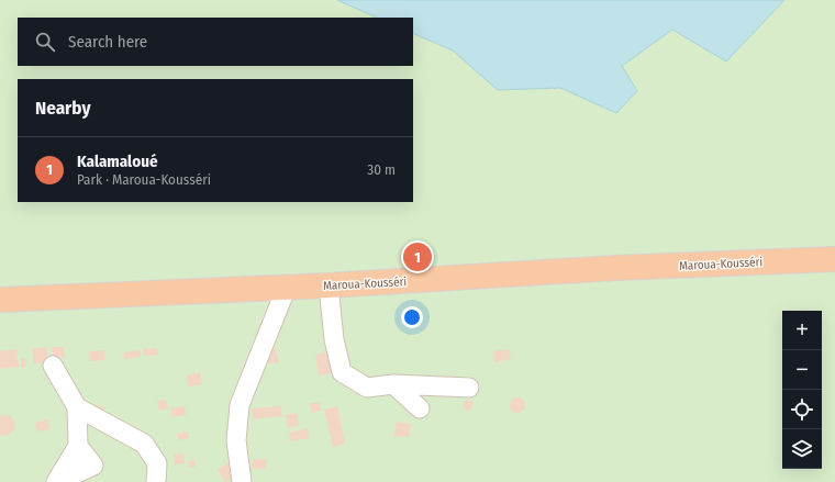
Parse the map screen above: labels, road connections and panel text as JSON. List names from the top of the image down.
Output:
{
  "streets": {
    "highway": ["Maroua-Kousséri"]
  },
  "page": {
    "search": "Search here",
    "heading": "Nearby",
    "list": [
      {
        "mark": "1",
        "name": "Kalamaloué",
        "note": "Park · Maroua-Kousséri",
        "value": "30 m"
      }
    ],
    "pins": "1",
    "map_buttons": ["+", "−"]
  }
}
